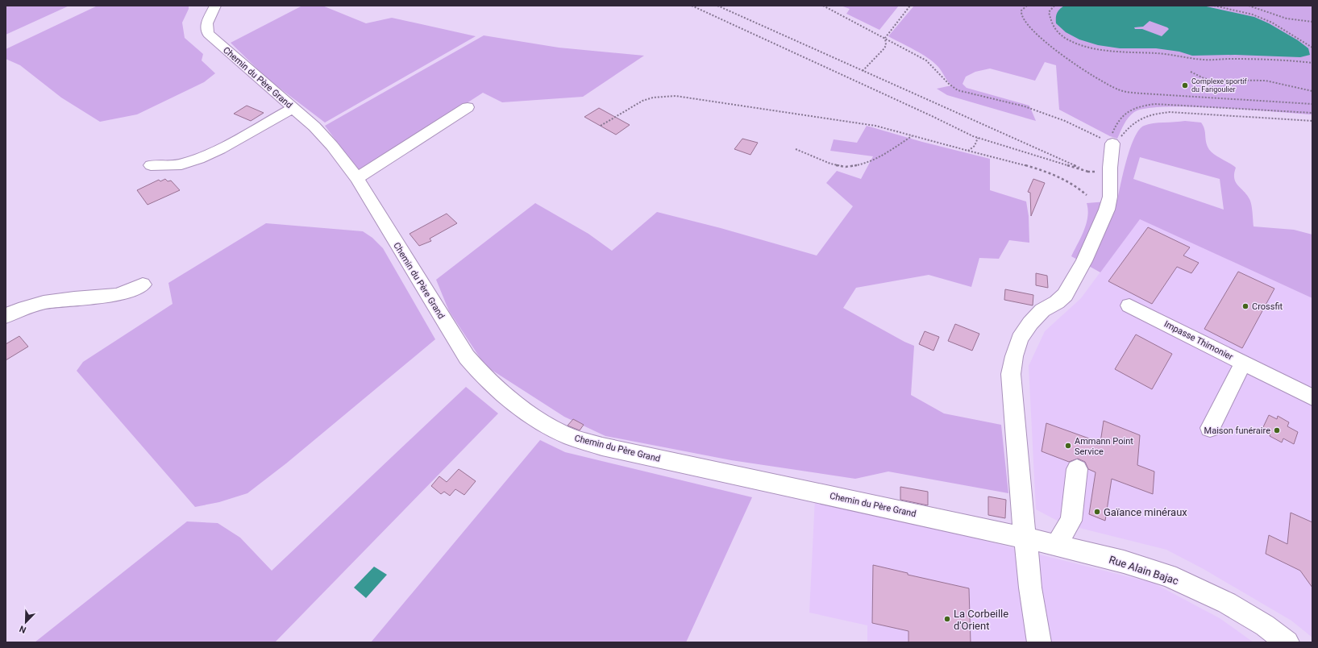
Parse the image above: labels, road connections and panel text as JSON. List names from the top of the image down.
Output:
{
  "streets": {
    "street": ["Chemin du Père Grand", "Impasse Thimonier", "Rue Alain Bajac"]
  },
  "crossings": [
    ["Chemin du Père Grand", "Rue Alain Bajac"]
  ],
  "places": [
    "Complexe sportif du Farigoulier",
    "Crossfit",
    "Maison funéraire",
    "Ammann Point Service",
    "Gaïance minéraux",
    "La Corbeille d'Orient"
  ],
  "north": "bottom left"
}
